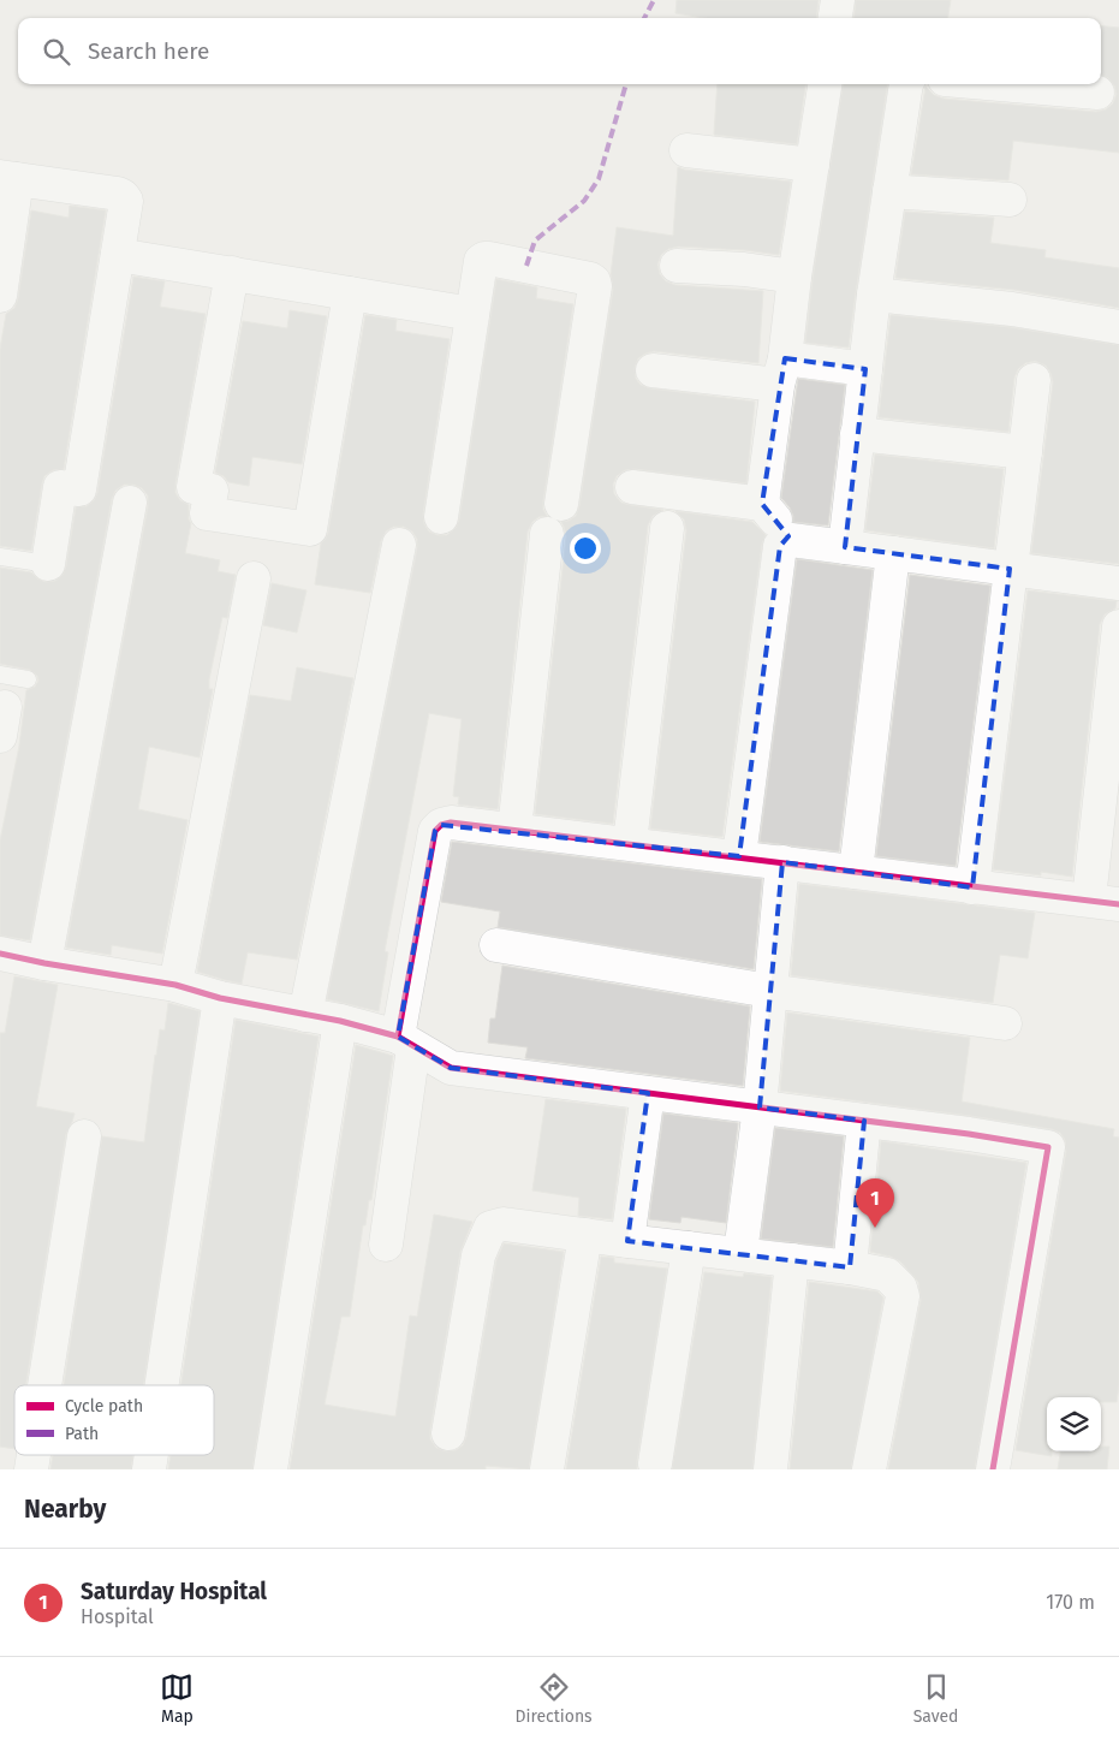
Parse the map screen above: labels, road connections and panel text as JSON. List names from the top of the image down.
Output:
{
  "legend": ["Cycle path", "Path"],
  "page": {
    "search": "Search here",
    "pins": "1",
    "heading": "Nearby",
    "list": [
      {
        "mark": "1",
        "name": "Saturday Hospital",
        "note": "Hospital",
        "value": "170 m"
      }
    ],
    "nav": ["Map", "Directions", "Saved"]
  }
}
